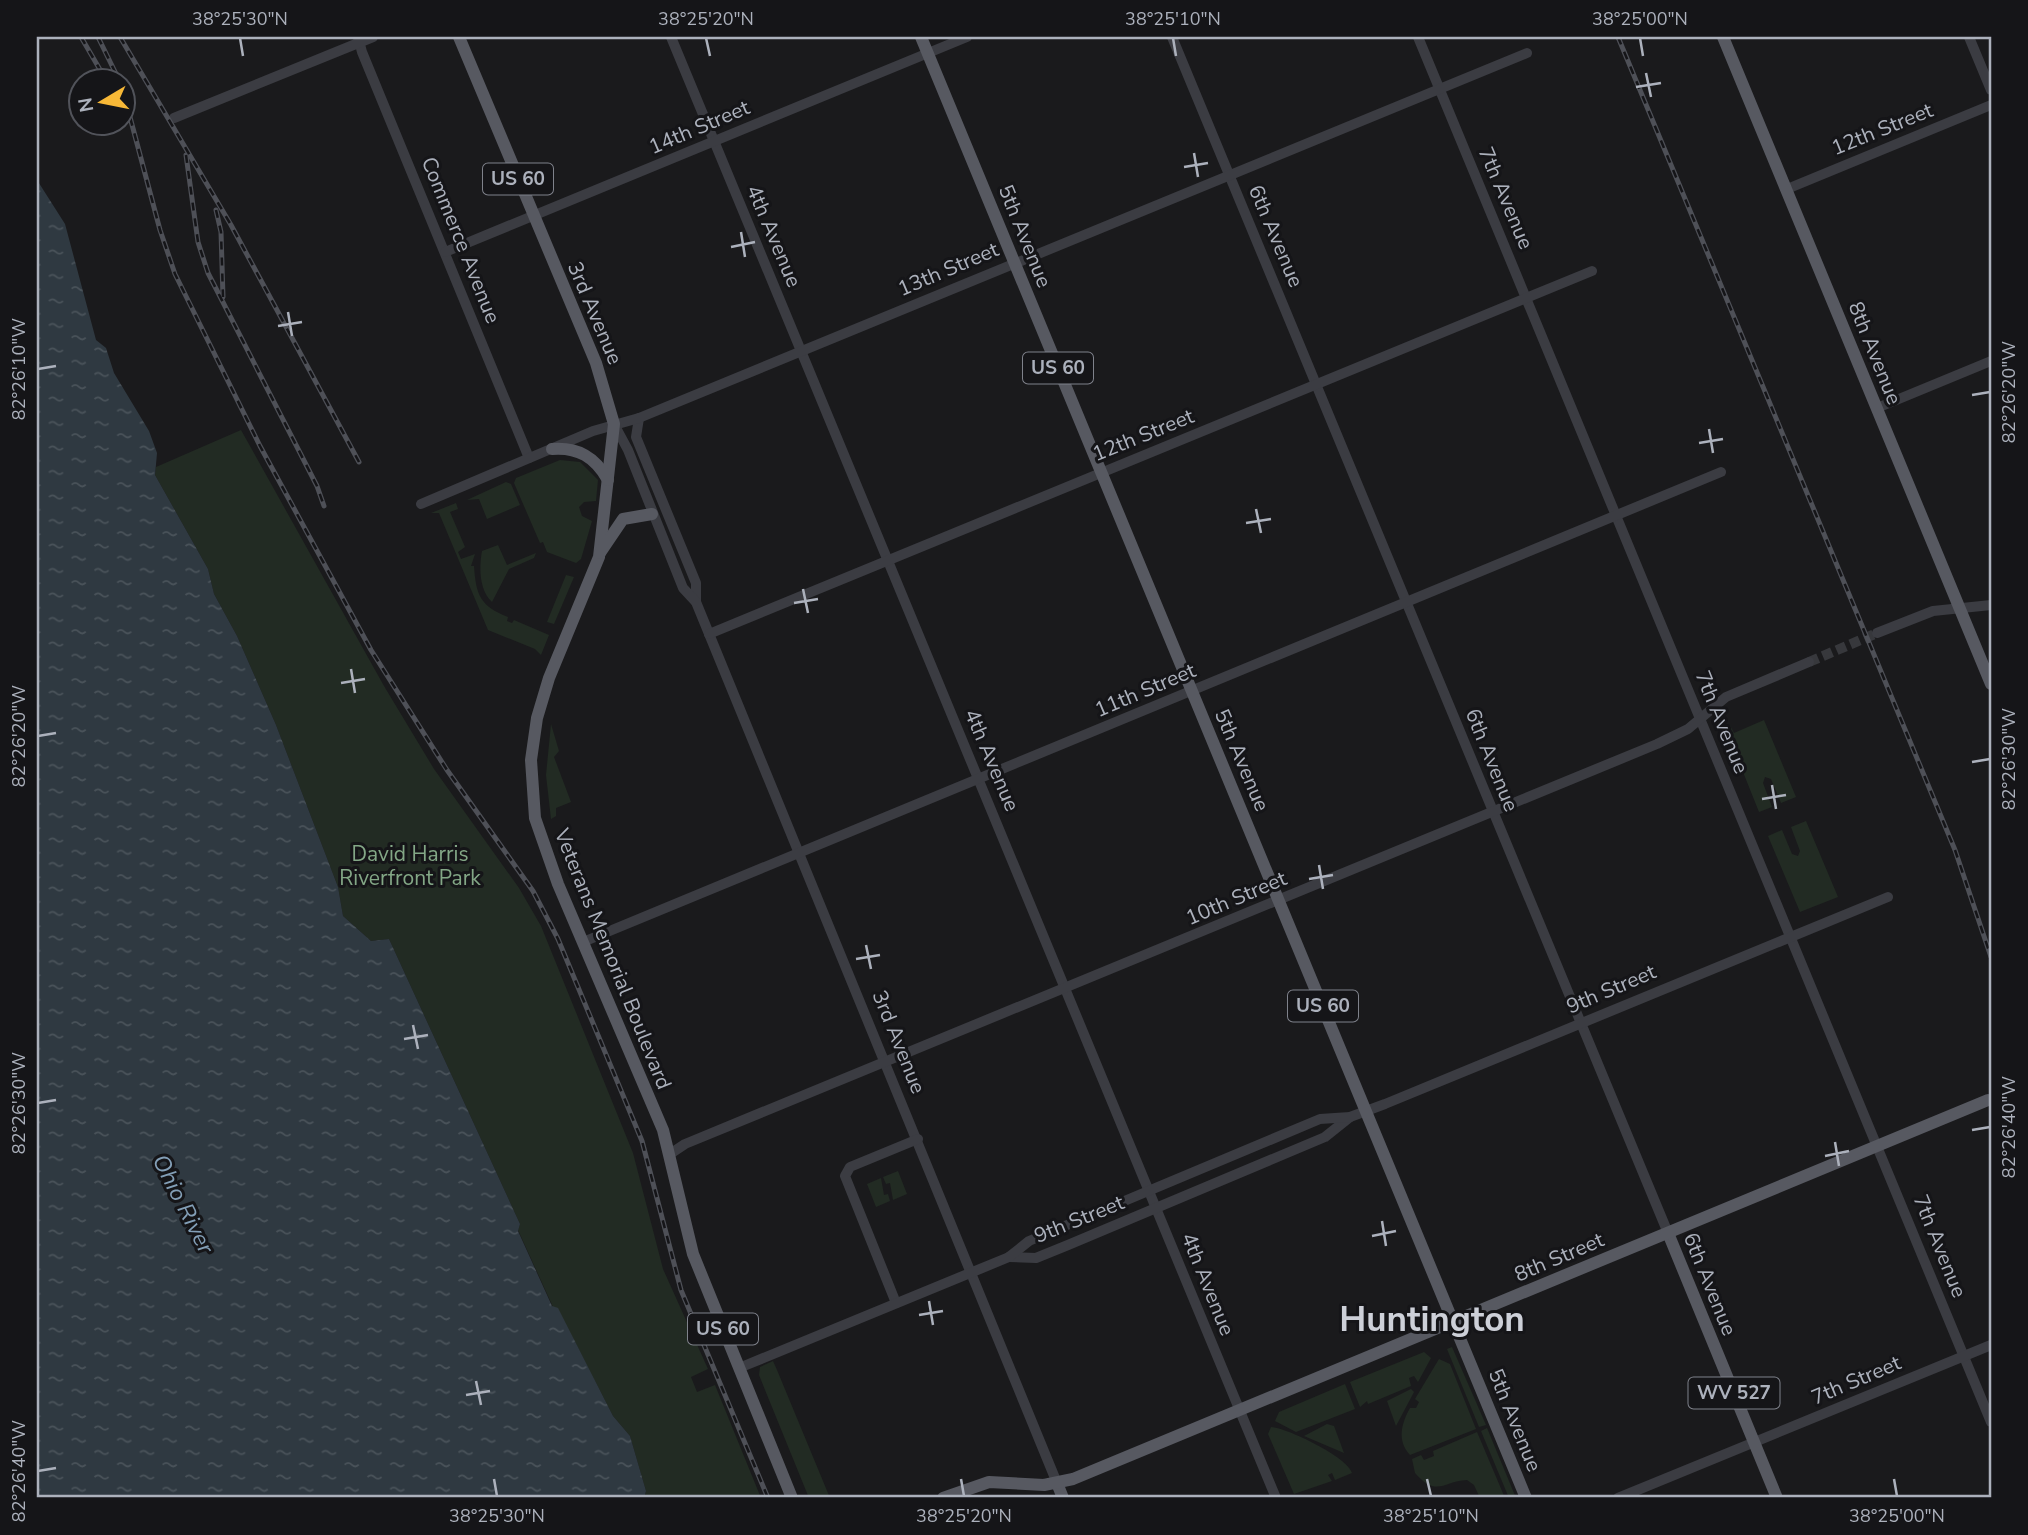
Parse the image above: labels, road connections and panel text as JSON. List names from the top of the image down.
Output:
{
  "streets": {
    "main road": [
      "US 60",
      "5th Avenue",
      "6th Avenue",
      "3rd Avenue",
      "8th Avenue",
      "Veterans Memorial Boulevard",
      "8th Street",
      "WV 527"
    ],
    "street": [
      "14th Street",
      "12th Street",
      "7th Avenue",
      "4th Avenue",
      "Commerce Avenue",
      "13th Street",
      "11th Street",
      "10th Street",
      "9th Street",
      "7th Street"
    ]
  },
  "crossings": [
    ["14th Street", "4th Avenue"],
    ["14th Street", "5th Avenue"],
    ["14th Street", "Commerce Avenue"],
    ["14th Street", "3rd Avenue"],
    ["12th Street", "7th Avenue"],
    ["12th Street", "4th Avenue"],
    ["12th Street", "5th Avenue"],
    ["12th Street", "6th Avenue"],
    ["12th Street", "3rd Avenue"],
    ["12th Street", "8th Avenue"],
    ["7th Avenue", "13th Street"],
    ["7th Avenue", "11th Street"],
    ["7th Avenue", "10th Street"],
    ["7th Avenue", "9th Street"],
    ["7th Avenue", "8th Street"],
    ["7th Avenue", "7th Street"],
    ["4th Avenue", "13th Street"],
    ["4th Avenue", "11th Street"],
    ["4th Avenue", "10th Street"],
    ["4th Avenue", "9th Street"],
    ["4th Avenue", "8th Street"],
    ["5th Avenue", "13th Street"],
    ["5th Avenue", "11th Street"],
    ["5th Avenue", "10th Street"],
    ["5th Avenue", "9th Street"],
    ["5th Avenue", "8th Street"],
    ["6th Avenue", "13th Street"],
    ["6th Avenue", "11th Street"],
    ["6th Avenue", "10th Street"],
    ["6th Avenue", "9th Street"],
    ["6th Avenue", "8th Street"],
    ["6th Avenue", "7th Street"],
    ["Commerce Avenue", "13th Street"],
    ["13th Street", "3rd Avenue"],
    ["13th Street", "Veterans Memorial Boulevard"],
    ["3rd Avenue", "11th Street"],
    ["3rd Avenue", "10th Street"],
    ["3rd Avenue", "Veterans Memorial Boulevard"],
    ["3rd Avenue", "9th Street"],
    ["3rd Avenue", "8th Street"],
    ["11th Street", "Veterans Memorial Boulevard"],
    ["10th Street", "Veterans Memorial Boulevard"],
    ["Veterans Memorial Boulevard", "9th Street"]
  ],
  "districts": ["Huntington"],
  "water": ["Ohio River"],
  "parks": ["David Harris Riverfront Park"],
  "north": "left",
  "coordinates": [
    "38°25'30\"N",
    "38°25'20\"N",
    "38°25'10\"N",
    "38°25'00\"N",
    "82°26'10\"W",
    "82°26'20\"W",
    "82°26'30\"W",
    "82°26'40\"W"
  ]
}
